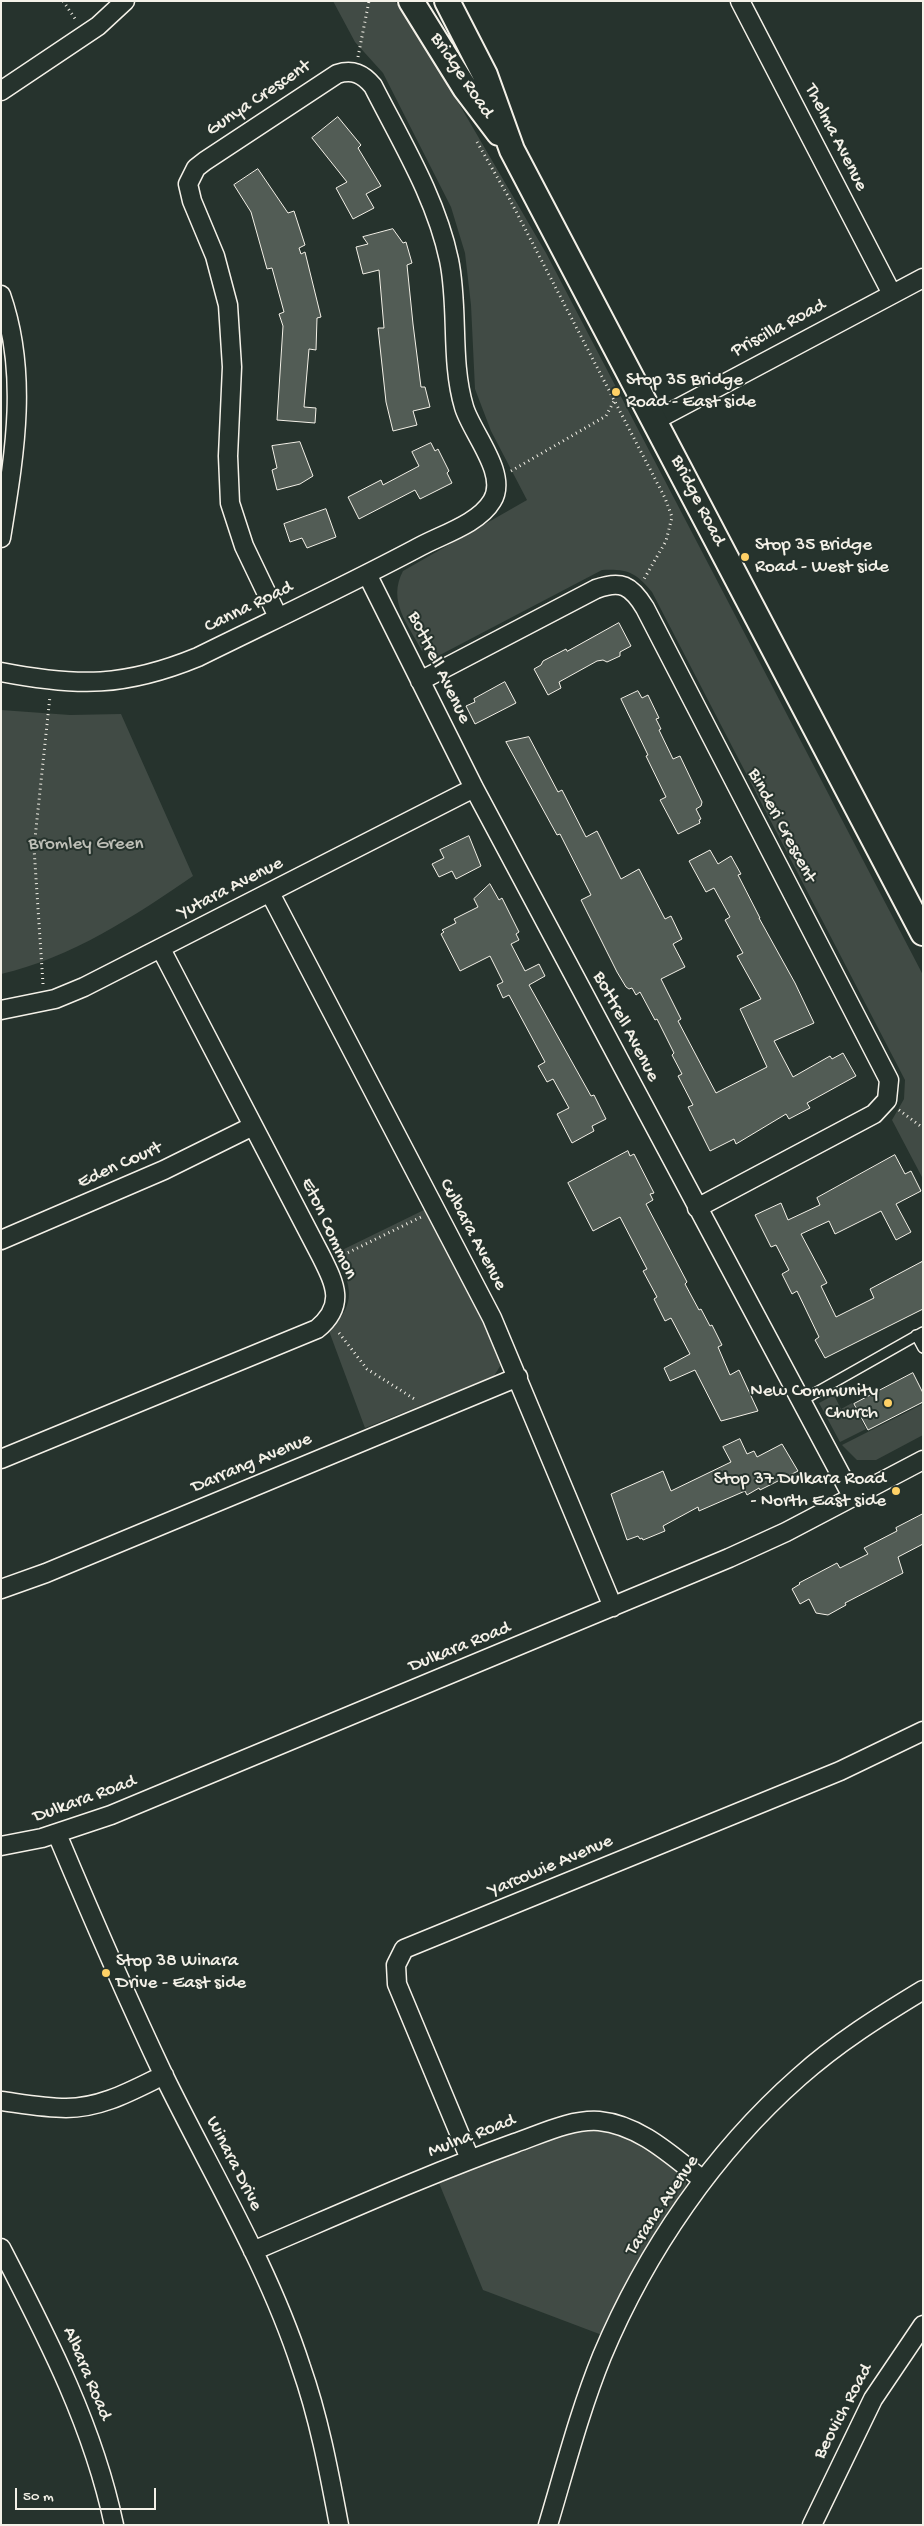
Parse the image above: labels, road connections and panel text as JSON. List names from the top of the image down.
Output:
{
  "streets": {
    "main road": ["Bridge Road"],
    "street": [
      "Gunya Crescent",
      "Thelma Avenue",
      "Priscilla Road",
      "Canna Road",
      "Bottrell Avenue",
      "Binderi Crescent",
      "Yutara Avenue",
      "Eden Court",
      "Eton Common",
      "Culbara Avenue",
      "Darrang Avenue",
      "Dulkara Road",
      "Yarcowie Avenue",
      "Mulna Road",
      "Winara Drive",
      "Tarana Avenue",
      "Albara Road",
      "Beovich Road"
    ]
  },
  "crossings": [
    ["Bridge Road", "Priscilla Road"],
    ["Gunya Crescent", "Canna Road"],
    ["Thelma Avenue", "Priscilla Road"],
    ["Canna Road", "Bottrell Avenue"],
    ["Bottrell Avenue", "Yutara Avenue"],
    ["Bottrell Avenue", "Dulkara Road"],
    ["Yutara Avenue", "Eton Common"],
    ["Yutara Avenue", "Culbara Avenue"],
    ["Eden Court", "Eton Common"],
    ["Culbara Avenue", "Darrang Avenue"],
    ["Culbara Avenue", "Dulkara Road"],
    ["Dulkara Road", "Winara Drive"],
    ["Yarcowie Avenue", "Mulna Road"],
    ["Mulna Road", "Winara Drive"],
    ["Mulna Road", "Tarana Avenue"]
  ],
  "parks": ["Bromley Green"],
  "places": [
    "Stop 35 Bridge Road - East side",
    "Stop 35 Bridge Road - West side",
    "New Community Church",
    "Stop 37 Dulkara Road - North East side",
    "Stop 38 Winara Drive - East side"
  ],
  "scale_bar": "50 m"
}
